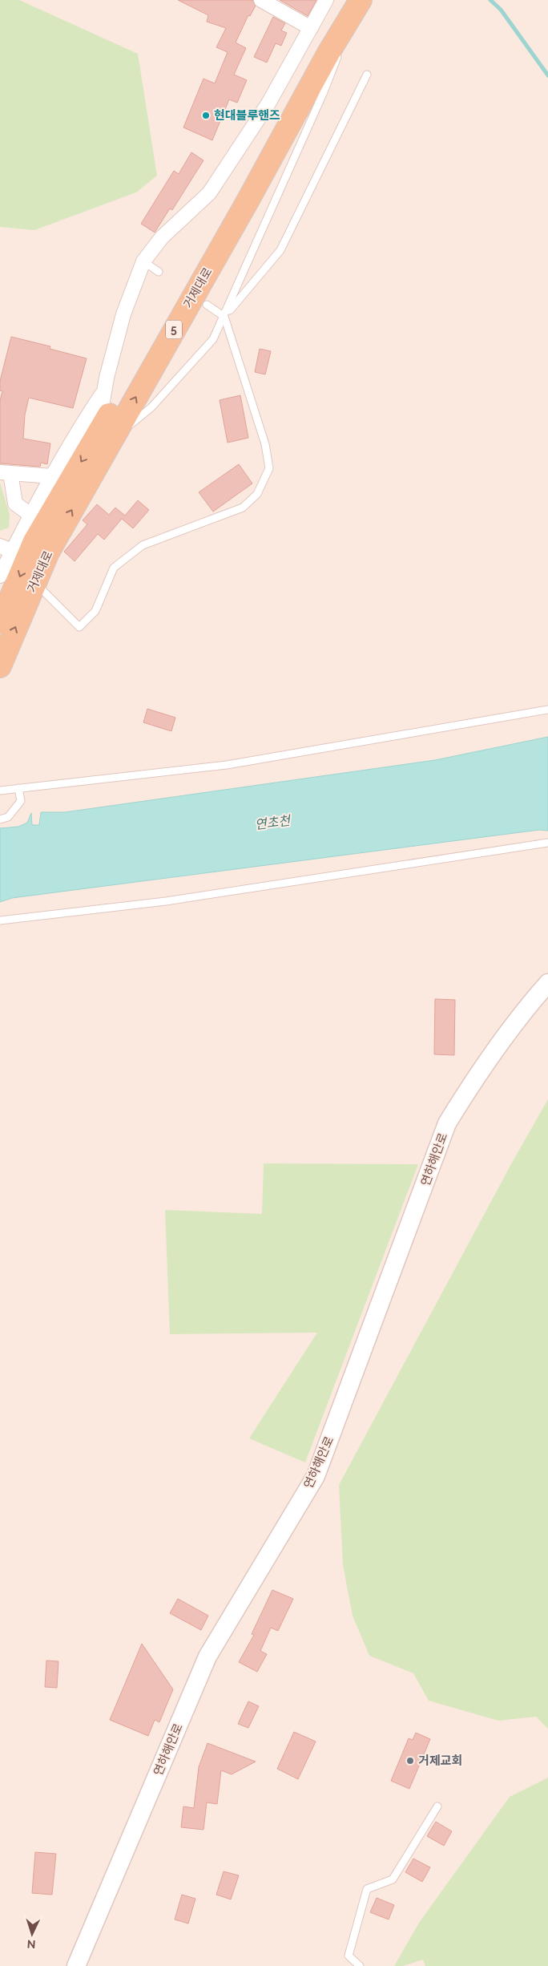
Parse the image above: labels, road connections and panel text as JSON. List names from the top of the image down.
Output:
{
  "streets": {
    "main road": ["거제대로", "5"],
    "street": ["연하해안로"]
  },
  "water": ["연초천"],
  "places": ["현대블루핸즈", "거제교회"],
  "north": "bottom"
}
